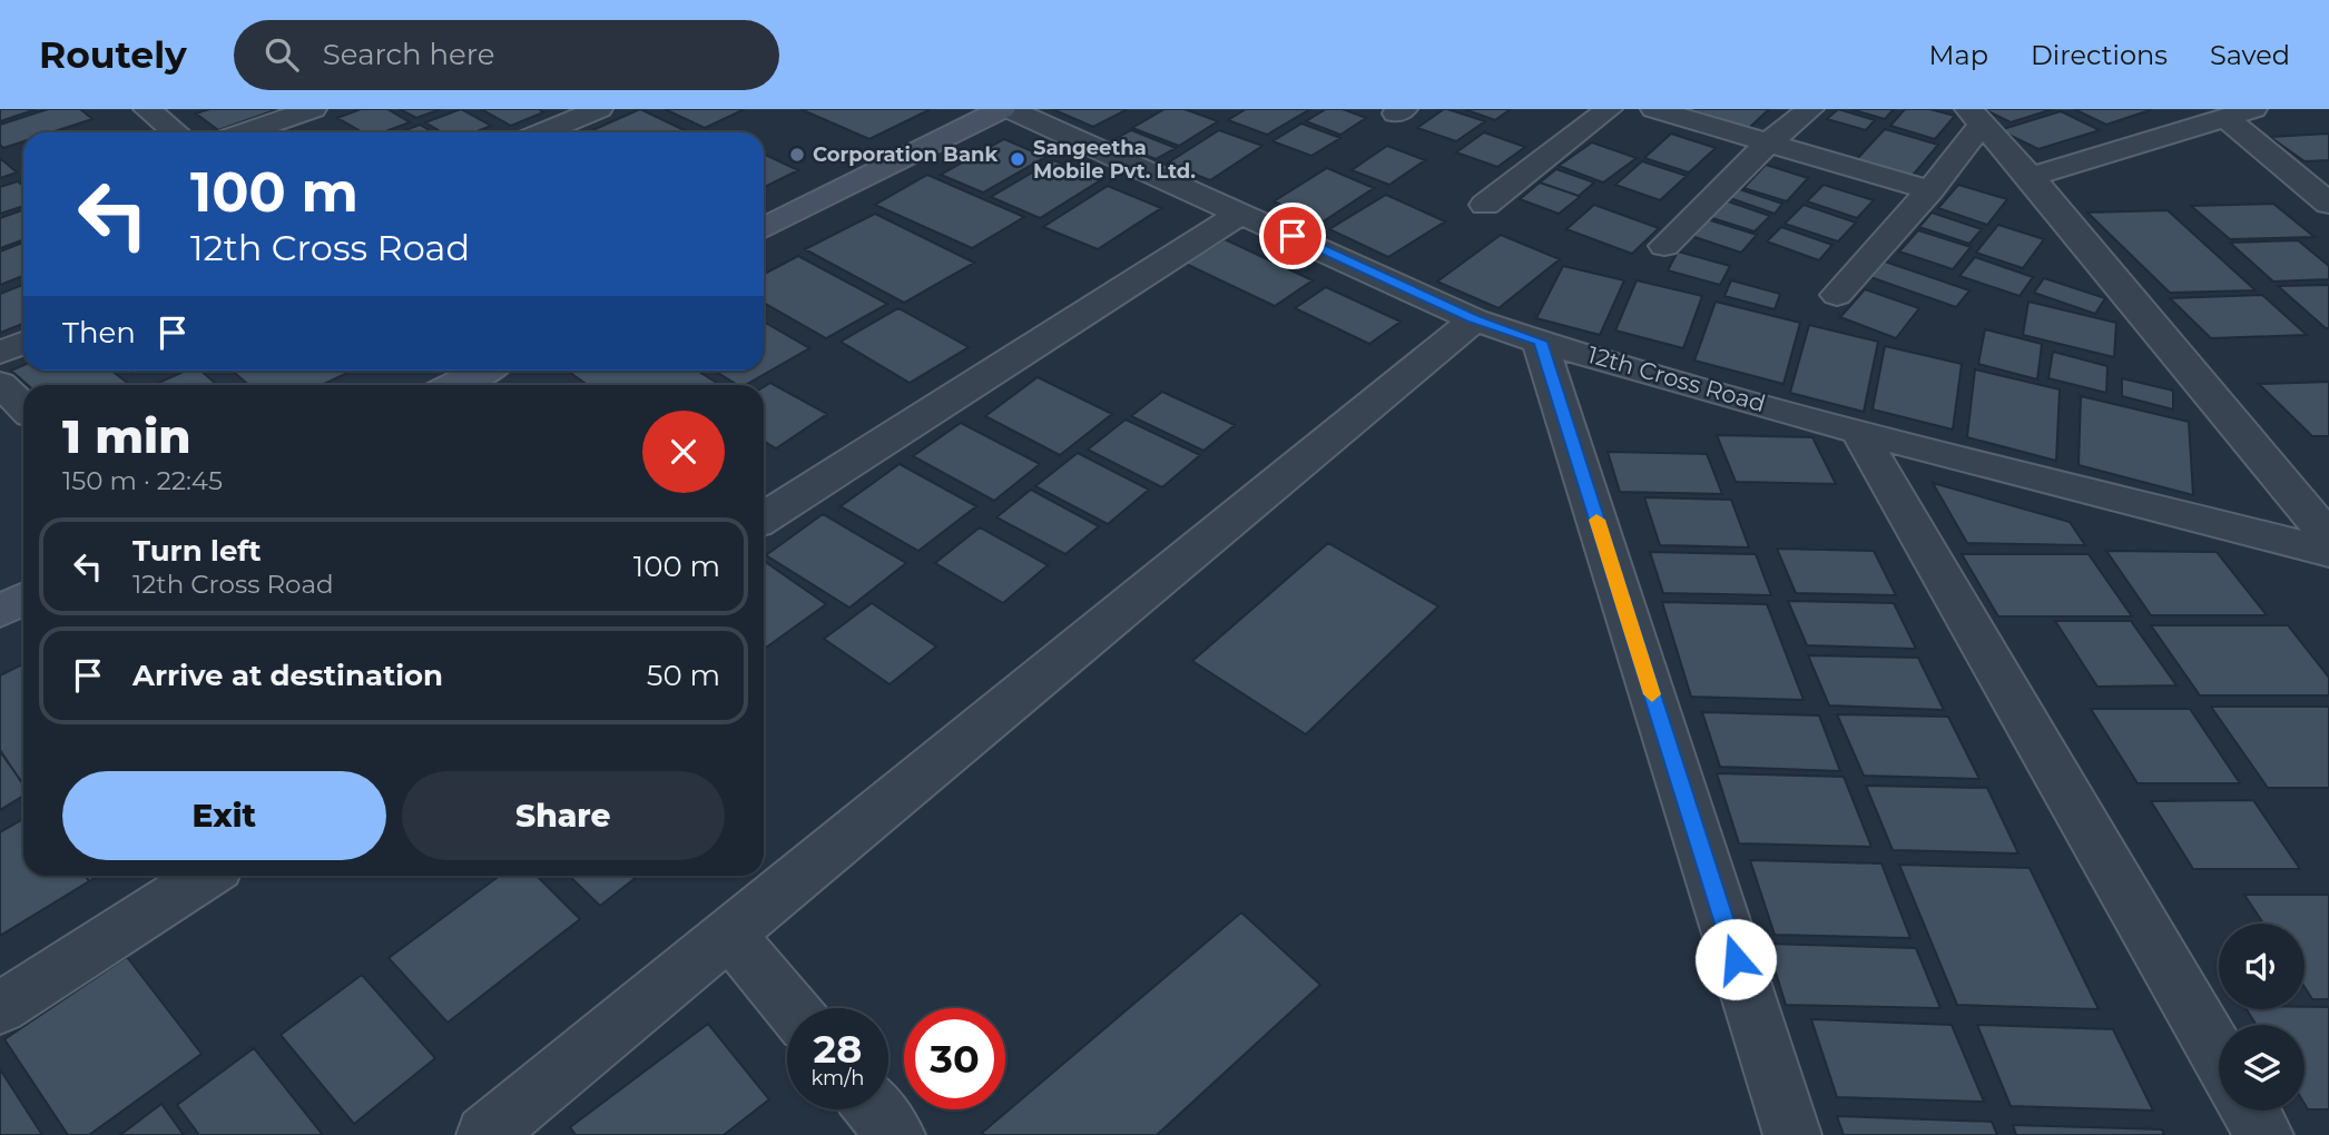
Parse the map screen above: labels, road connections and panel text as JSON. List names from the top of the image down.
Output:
{
  "streets": {
    "street": ["12th Cross Road"]
  },
  "places": ["Corporation Bank", "Sangeetha Mobile Pvt. Ltd."],
  "page": {
    "header": "Routely",
    "search": "Search here",
    "nav": ["Map", "Directions", "Saved"],
    "turn": ["100 m", "12th Cross Road"],
    "then": "Then",
    "heading": ["1 min", "150 m · 22:45"],
    "list": [
      {
        "name": "Turn left",
        "note": "12th Cross Road",
        "value": "100 m"
      },
      {
        "name": "Arrive at destination",
        "value": "50 m"
      }
    ],
    "buttons": ["Exit", "Share"],
    "speed": "28 km/h",
    "limit": "30"
  }
}
